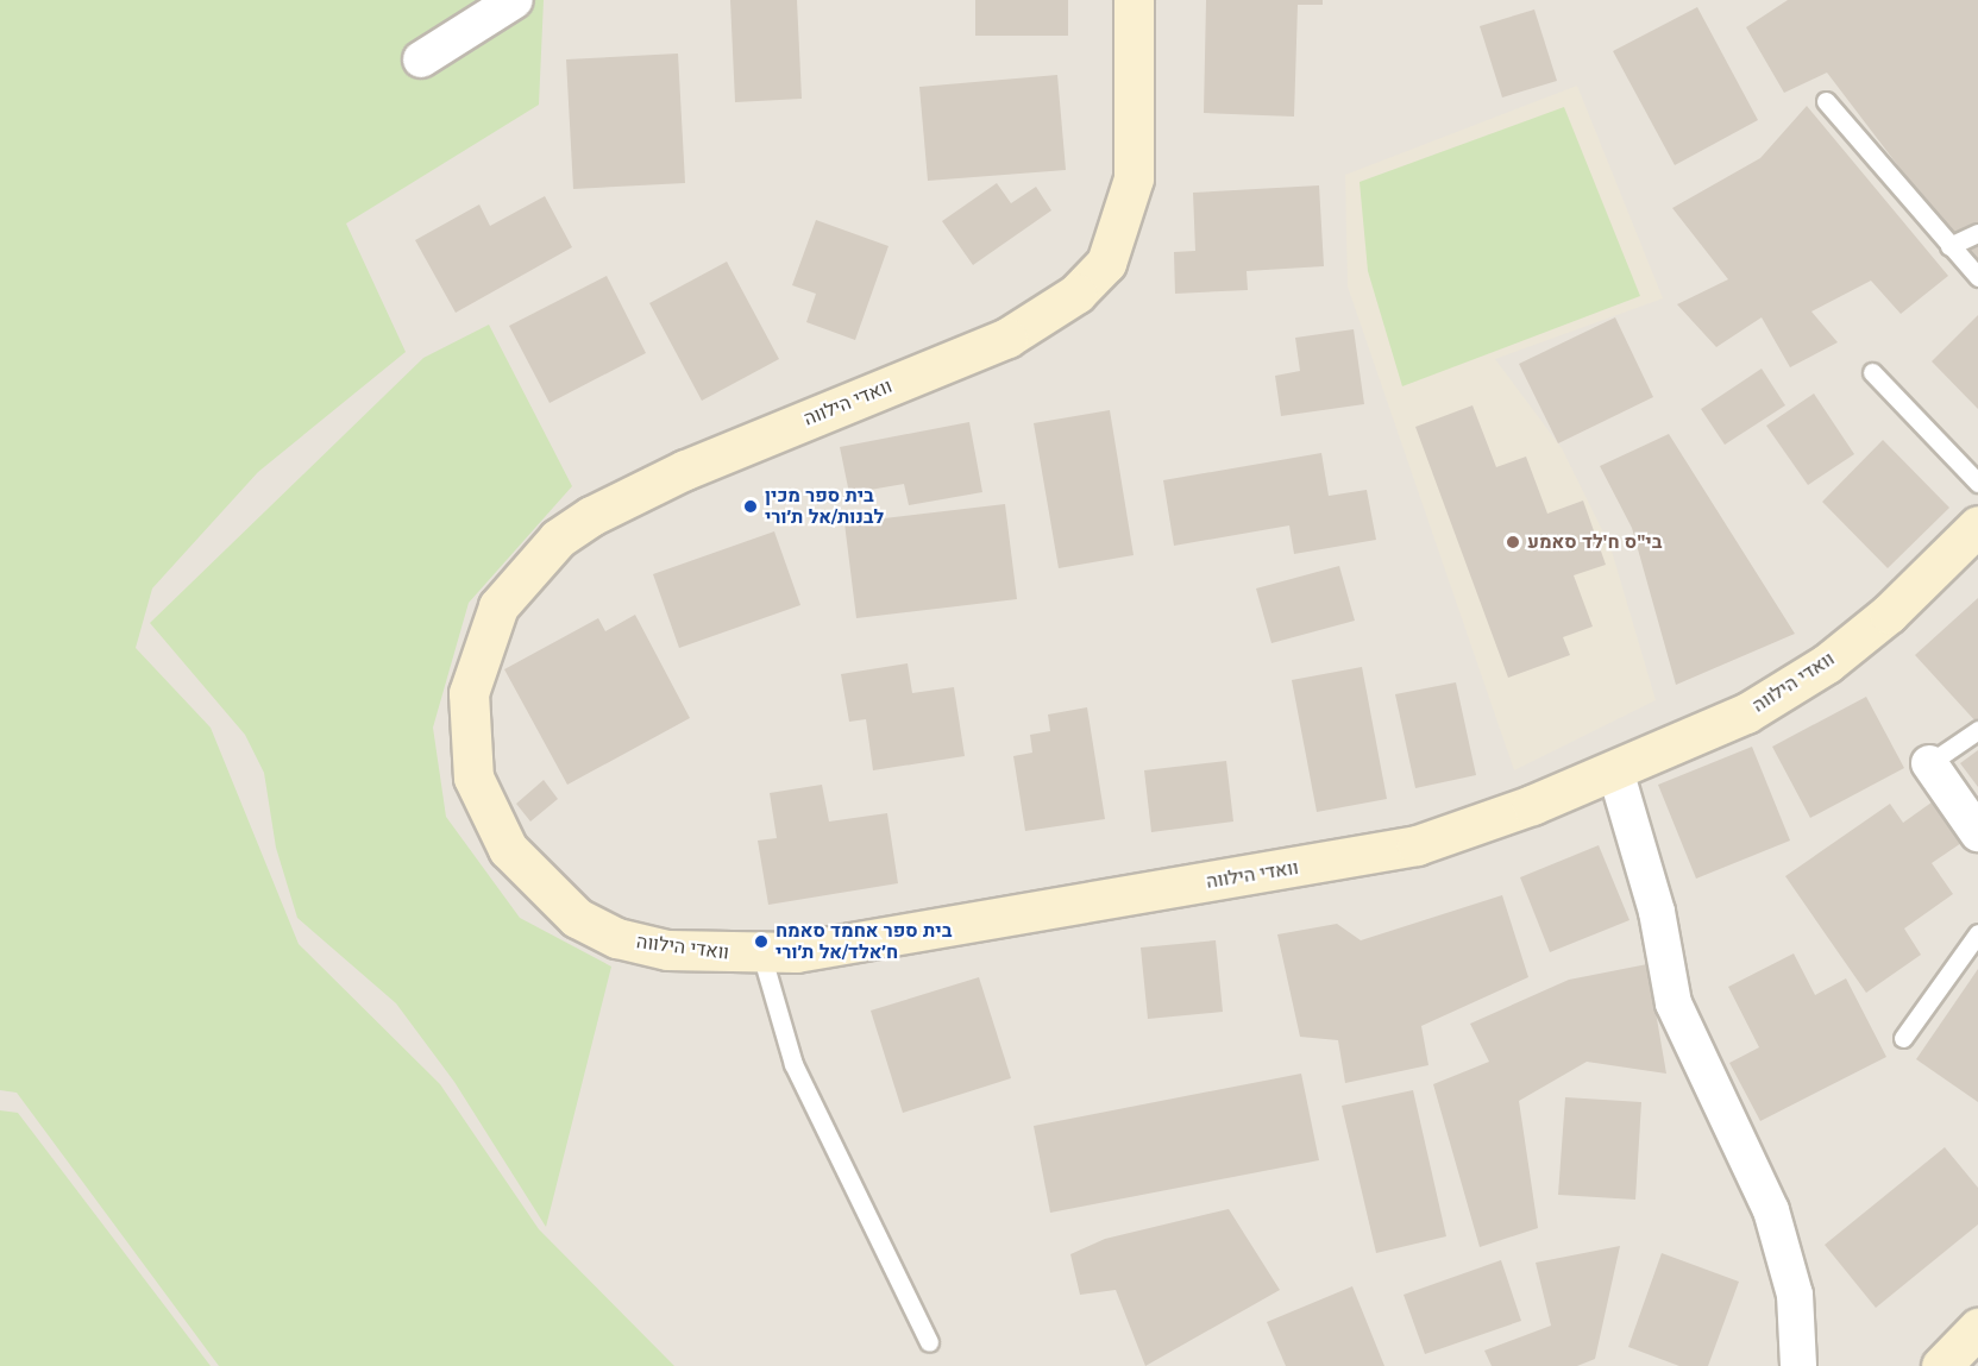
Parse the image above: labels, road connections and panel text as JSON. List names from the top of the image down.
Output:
{
  "streets": {
    "street": ["וואדי הילווה"]
  },
  "places": ["בית ספר מכין לבנות/אל ת׳ורי", "בי\"ס ח'לד סאמע", "בית ספר אחמד סאמח ח׳אלד/אל ת׳ורי"]
}
